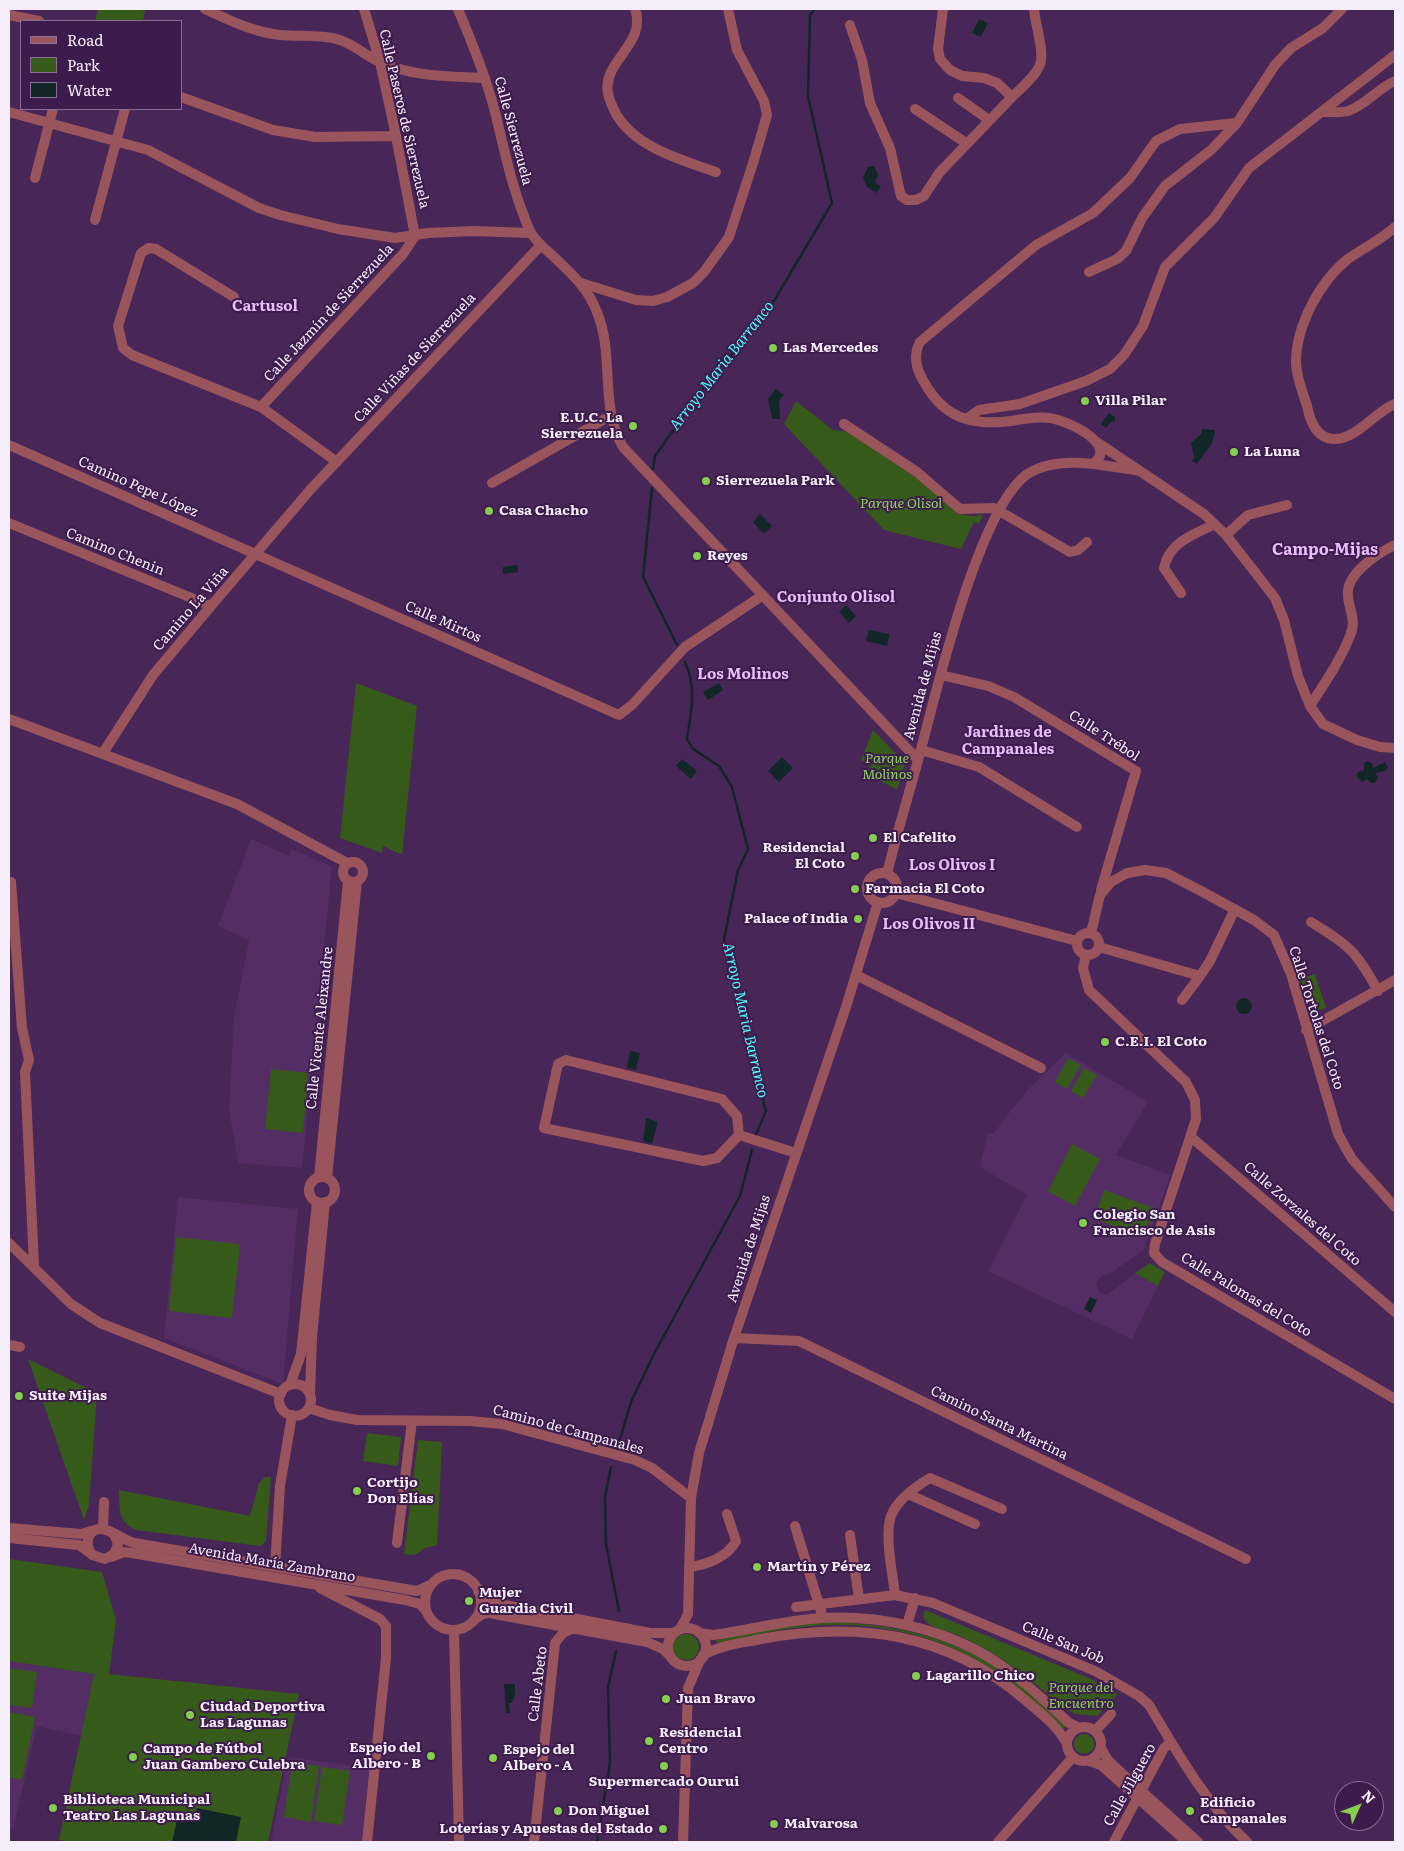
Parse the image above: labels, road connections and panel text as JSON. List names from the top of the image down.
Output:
{
  "streets": {
    "street": [
      "Calle Paseros de Sierrezuela",
      "Calle Sierrezuela",
      "Calle Jazmín de Sierrezuela",
      "Calle Viñas de Sierrezuela",
      "Camino Pepe López",
      "Camino Chenin",
      "Camino La Viña",
      "Calle Mirtos",
      "Avenida de Mijas",
      "Calle Trébol",
      "Calle Tortolas del Coto",
      "Calle Vicente Aleixandre",
      "Calle Zorzales del Coto",
      "Calle Palomas del Coto",
      "Camino Santa Martina",
      "Camino de Campanales",
      "Avenida María Zambrano",
      "Calle San Job",
      "Calle Abeto",
      "Calle Jilguero"
    ]
  },
  "crossings": [
    ["Calle Paseros de Sierrezuela", "Calle Jazmín de Sierrezuela"],
    ["Calle Sierrezuela", "Calle Viñas de Sierrezuela"],
    ["Calle Sierrezuela", "Calle Mirtos"],
    ["Calle Sierrezuela", "Avenida de Mijas"],
    ["Calle Viñas de Sierrezuela", "Camino La Viña"],
    ["Camino Pepe López", "Camino La Viña"],
    ["Camino Pepe López", "Calle Mirtos"],
    ["Camino Chenin", "Camino La Viña"],
    ["Camino La Viña", "Calle Mirtos"],
    ["Avenida de Mijas", "Calle Trébol"],
    ["Avenida de Mijas", "Camino Santa Martina"],
    ["Avenida de Mijas", "Camino de Campanales"],
    ["Calle Trébol", "Calle Tortolas del Coto"],
    ["Calle Vicente Aleixandre", "Camino de Campanales"],
    ["Calle Zorzales del Coto", "Calle Palomas del Coto"],
    ["Calle San Job", "Calle Jilguero"]
  ],
  "districts": [
    "Cartusol",
    "Campo-Mijas",
    "Conjunto Olisol",
    "Los Molinos",
    "Jardines de Campanales",
    "Los Olivos I",
    "Los Olivos II"
  ],
  "water": ["Arroyo Maria Barranco"],
  "parks": ["Parque Olisol", "Parque Molinos", "Parque del Encuentro"],
  "places": [
    "Las Mercedes",
    "Villa Pilar",
    "E.U.C. La Sierrezuela",
    "La Luna",
    "Sierrezuela Park",
    "Casa Chacho",
    "Reyes",
    "El Cafelito",
    "Residencial El Coto",
    "Farmacia El Coto",
    "Palace of India",
    "C.E.I. El Coto",
    "Colegio San Francisco de Asis",
    "Suite Mijas",
    "Cortijo Don Elías",
    "Martín y Pérez",
    "Mujer Guardia Civil",
    "Lagarillo Chico",
    "Juan Bravo",
    "Ciudad Deportiva Las Lagunas",
    "Residencial Centro",
    "Espejo del Albero - B",
    "Campo de Fútbol Juan Gambero Culebra",
    "Espejo del Albero - A",
    "Supermercado Ourui",
    "Biblioteca Municipal Teatro Las Lagunas",
    "Don Miguel",
    "Edificio Campanales",
    "Malvarosa",
    "Loterías y Apuestas del Estado"
  ],
  "legend": ["Road", "Park", "Water"],
  "north": "top right"
}
